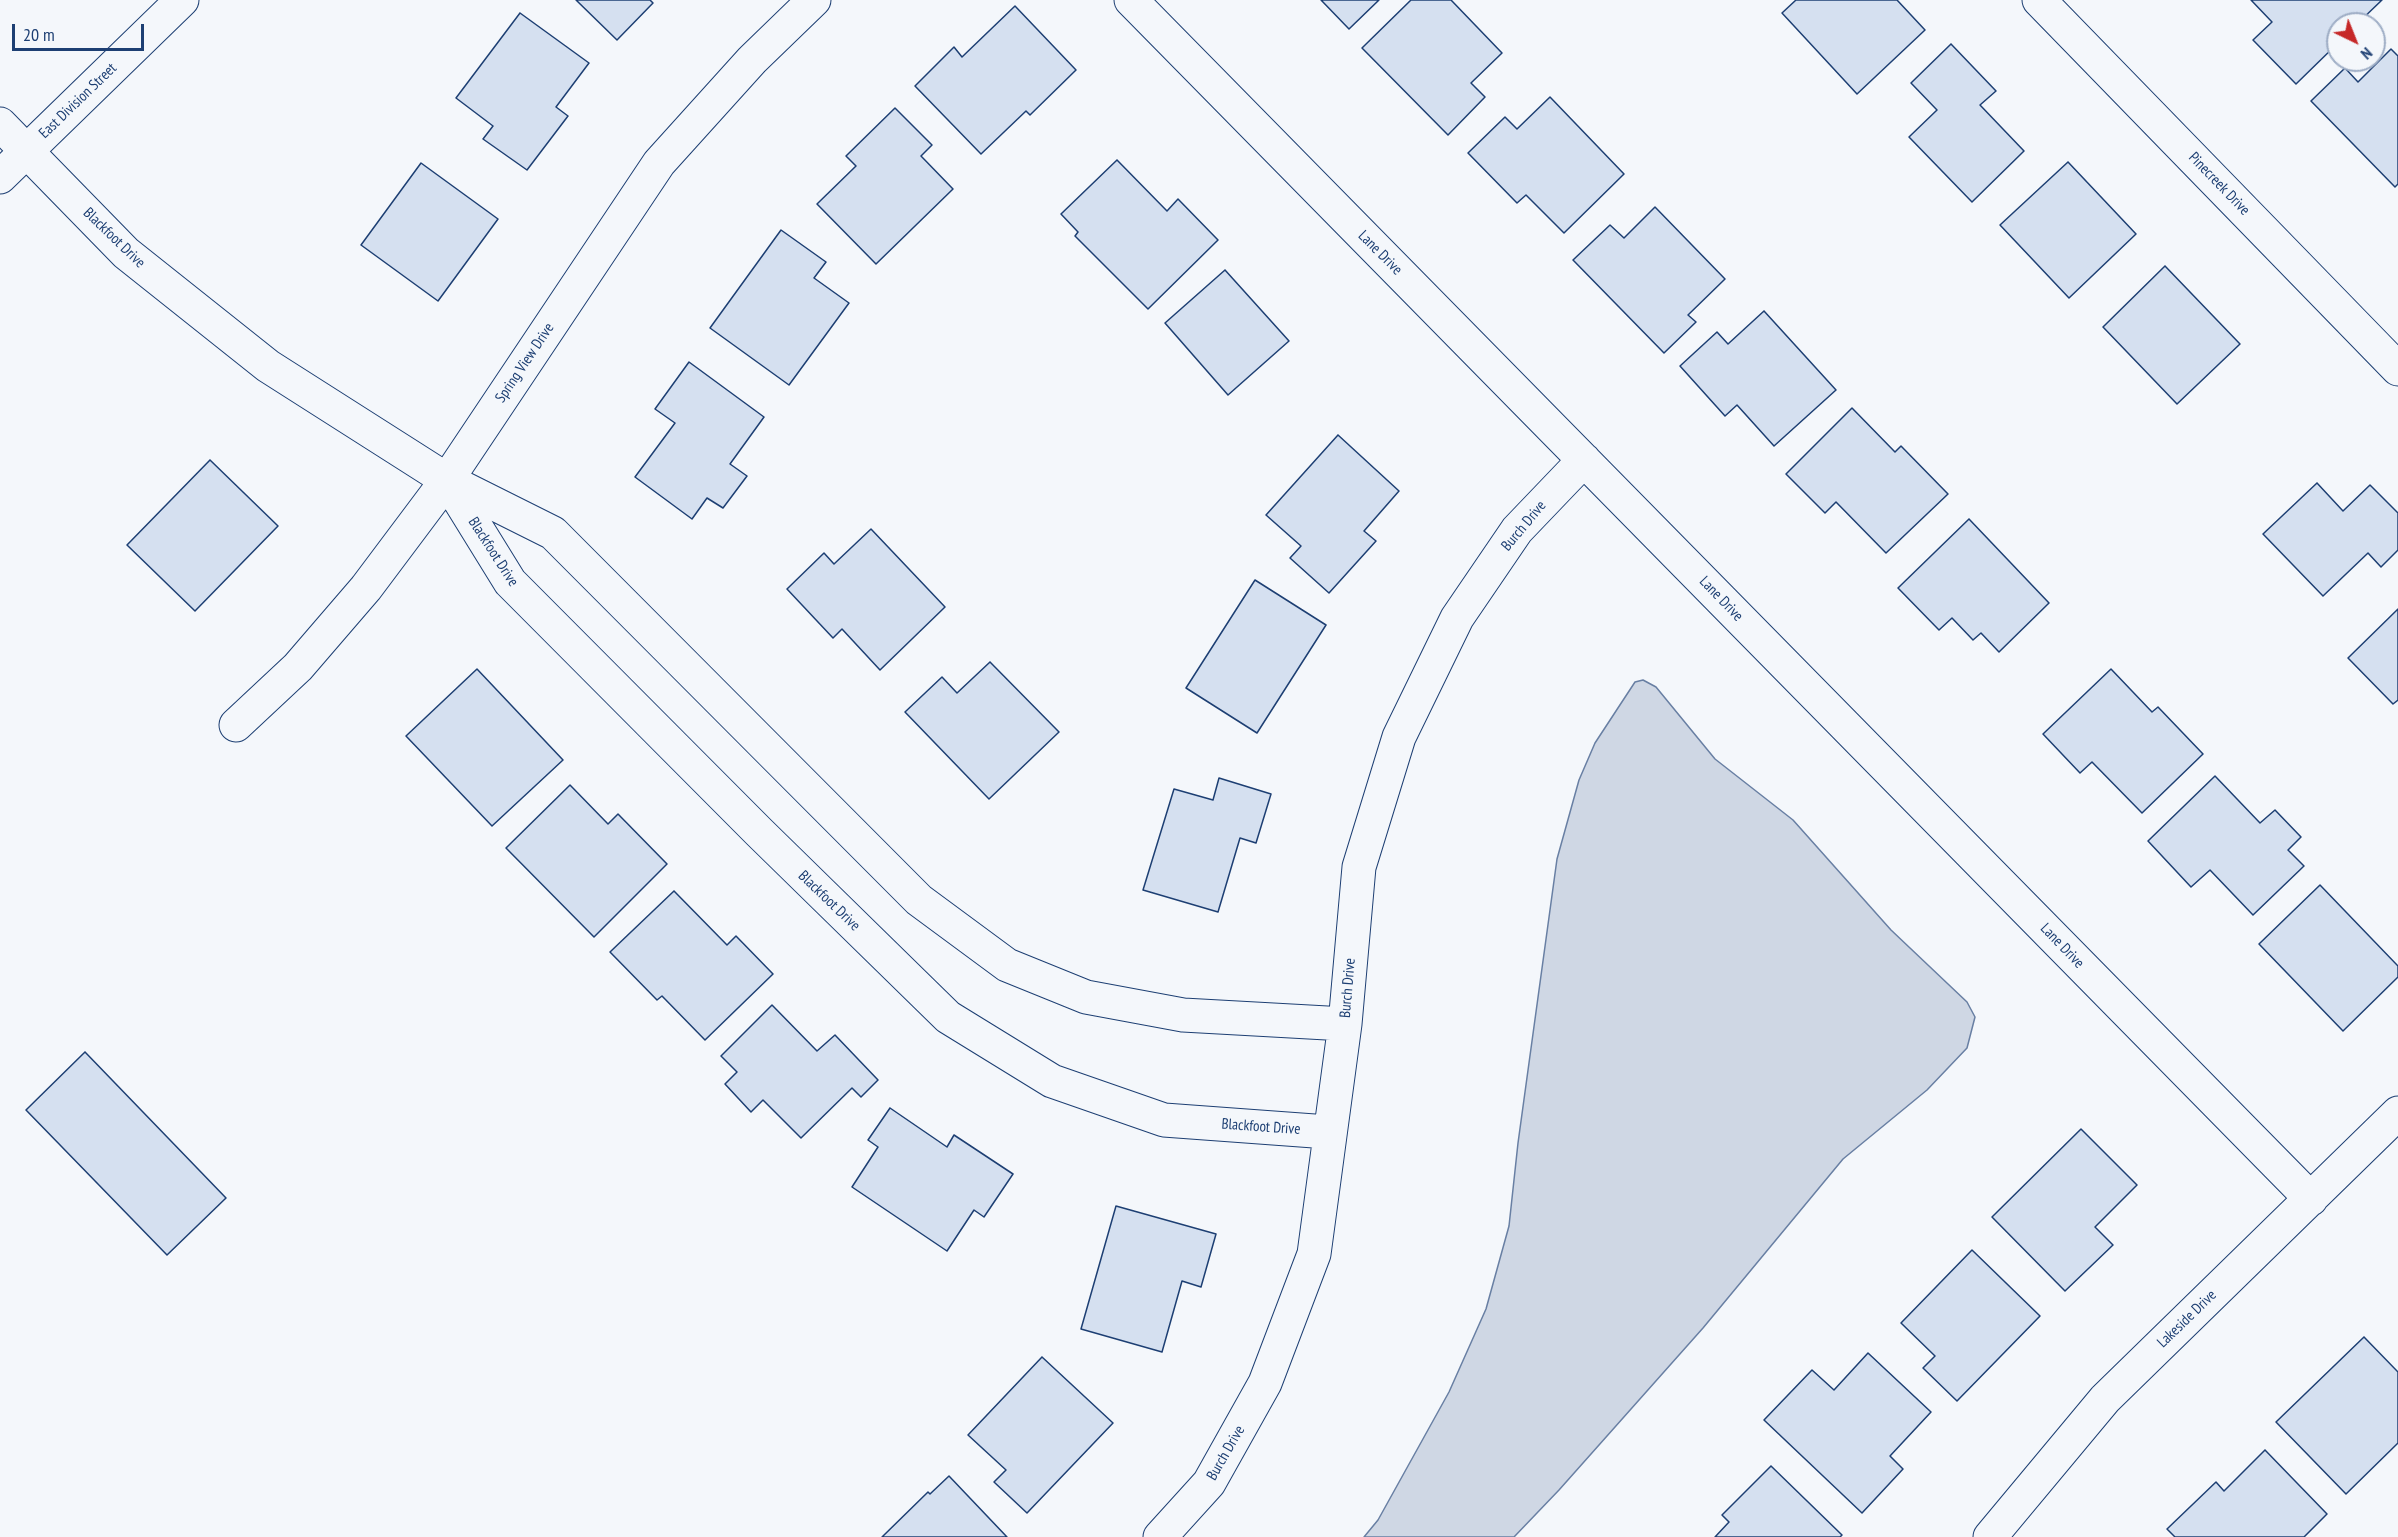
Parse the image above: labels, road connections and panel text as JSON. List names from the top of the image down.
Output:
{
  "streets": {
    "street": [
      "East Division Street",
      "Pinecreek Drive",
      "Blackfoot Drive",
      "Lane Drive",
      "Spring View Drive",
      "Burch Drive",
      "Lakeside Drive"
    ]
  },
  "crossings": [
    ["East Division Street", "Blackfoot Drive"],
    ["Blackfoot Drive", "Spring View Drive"],
    ["Blackfoot Drive", "Burch Drive"],
    ["Lane Drive", "Burch Drive"],
    ["Lane Drive", "Lakeside Drive"]
  ],
  "scale_bar": "20 m",
  "north": "bottom right"
}
